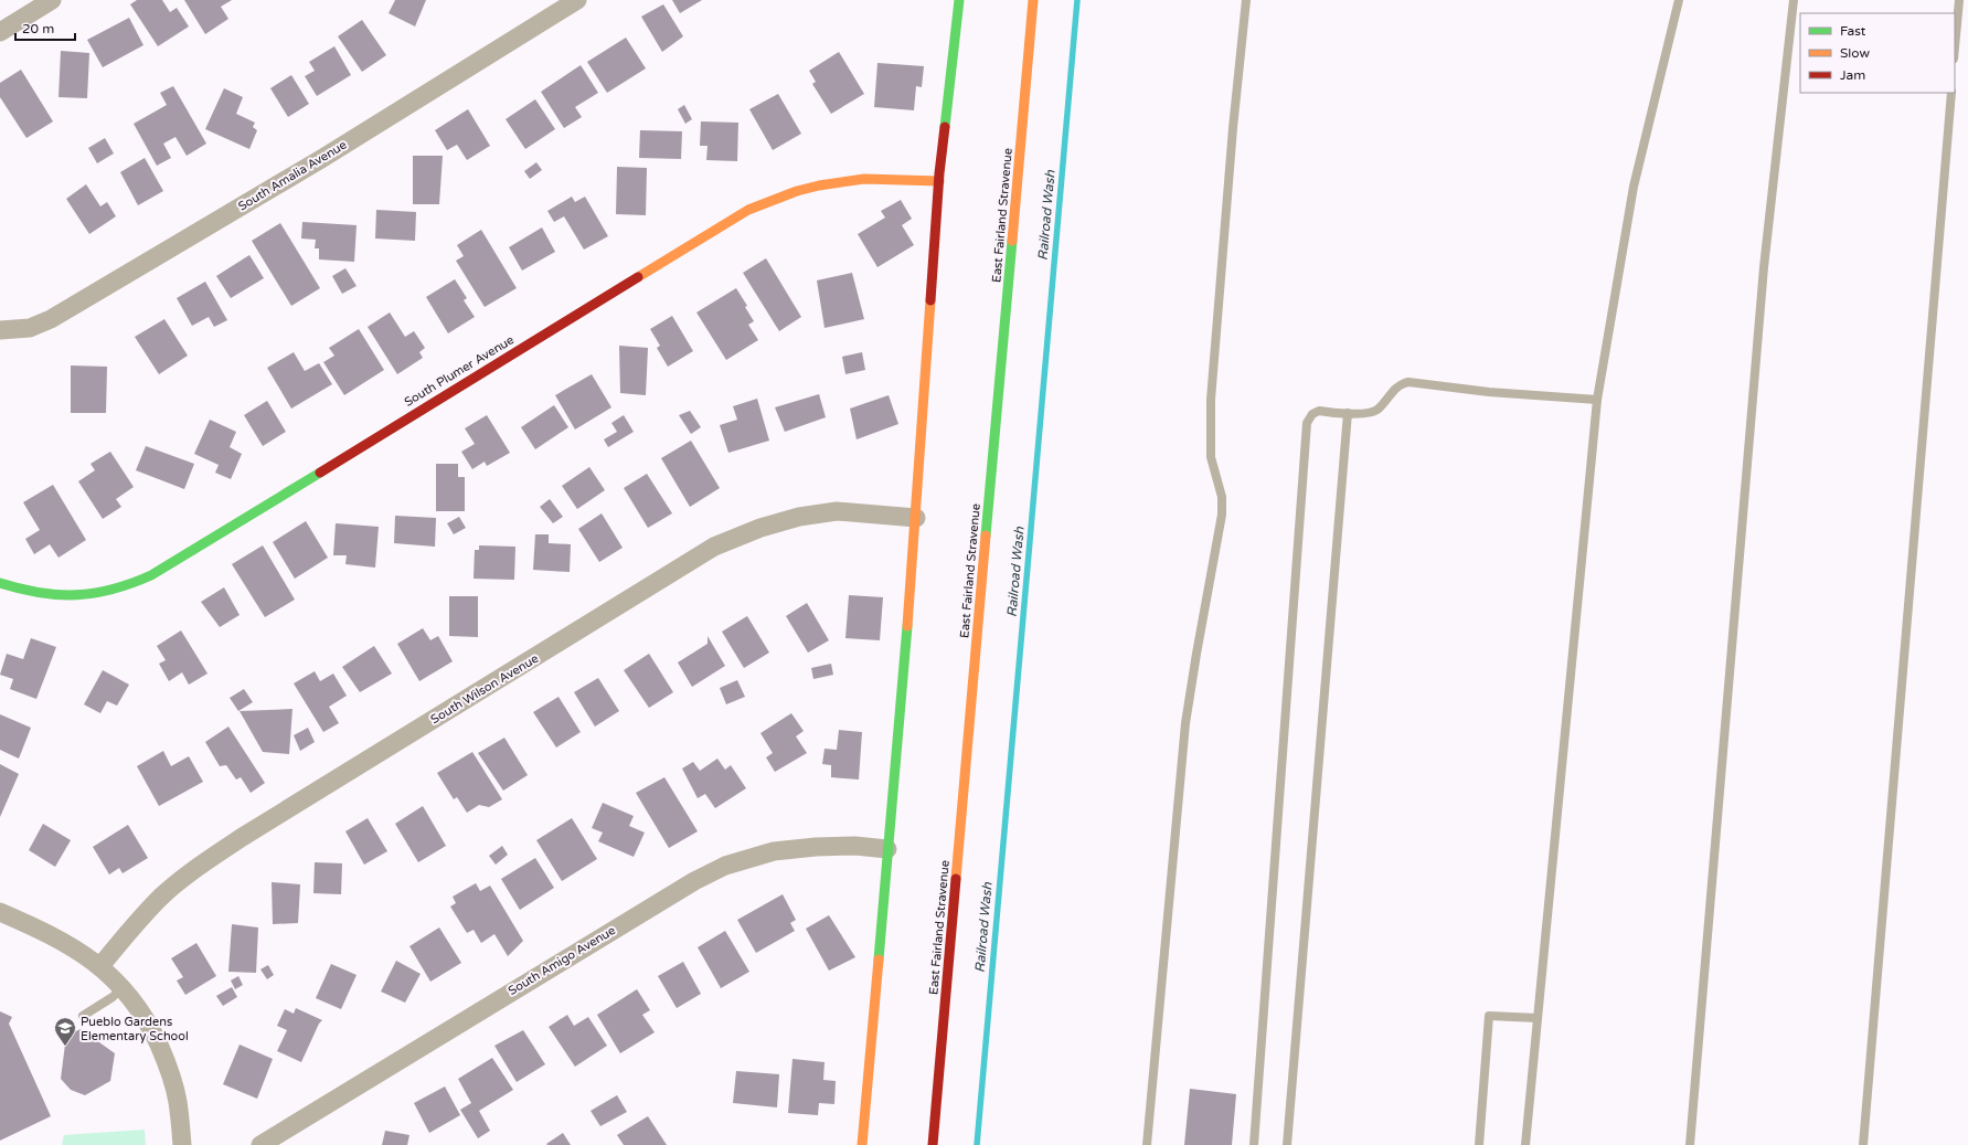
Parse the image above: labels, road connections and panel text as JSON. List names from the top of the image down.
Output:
{
  "streets": {
    "street": [
      "South Amalia Avenue",
      "East Fairland Stravenue",
      "South Plumer Avenue",
      "South Wilson Avenue",
      "South Amigo Avenue"
    ]
  },
  "water": ["Railroad Wash"],
  "places": {
    "school or university": ["Pueblo Gardens Elementary School"]
  },
  "legend": ["Fast", "Slow", "Jam"],
  "scale_bar": "20 m"
}
